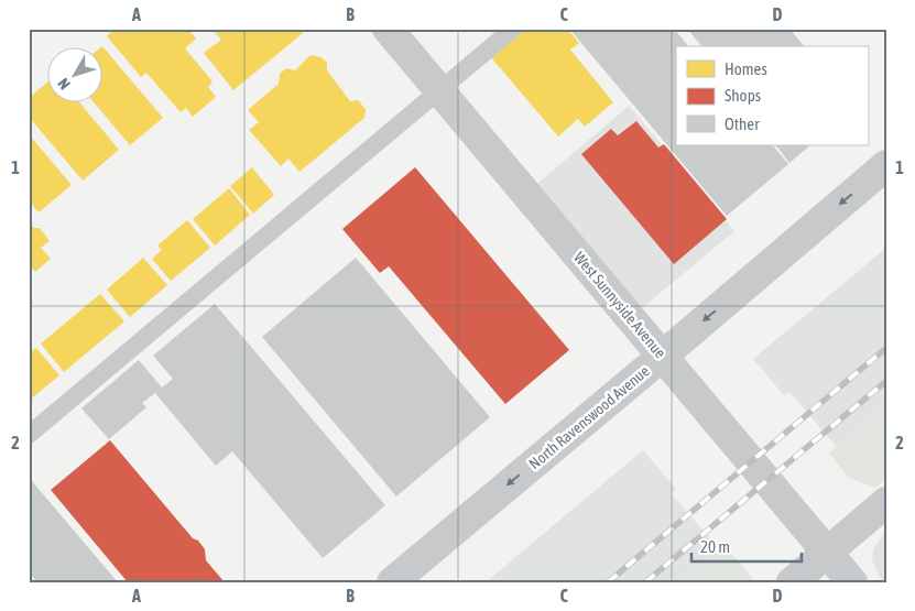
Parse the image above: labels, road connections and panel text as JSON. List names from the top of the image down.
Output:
{
  "streets": {
    "street": ["West Sunnyside Avenue", "North Ravenswood Avenue"]
  },
  "crossings": [
    ["West Sunnyside Avenue", "North Ravenswood Avenue"]
  ],
  "one_way": ["North Ravenswood Avenue"],
  "legend": ["Homes", "Shops", "Other"],
  "scale_bar": "20 m",
  "north": "bottom left",
  "grid": {
    "columns": [
      "A",
      "B",
      "C",
      "D"
    ],
    "rows": ["1", "2"]
  }
}
